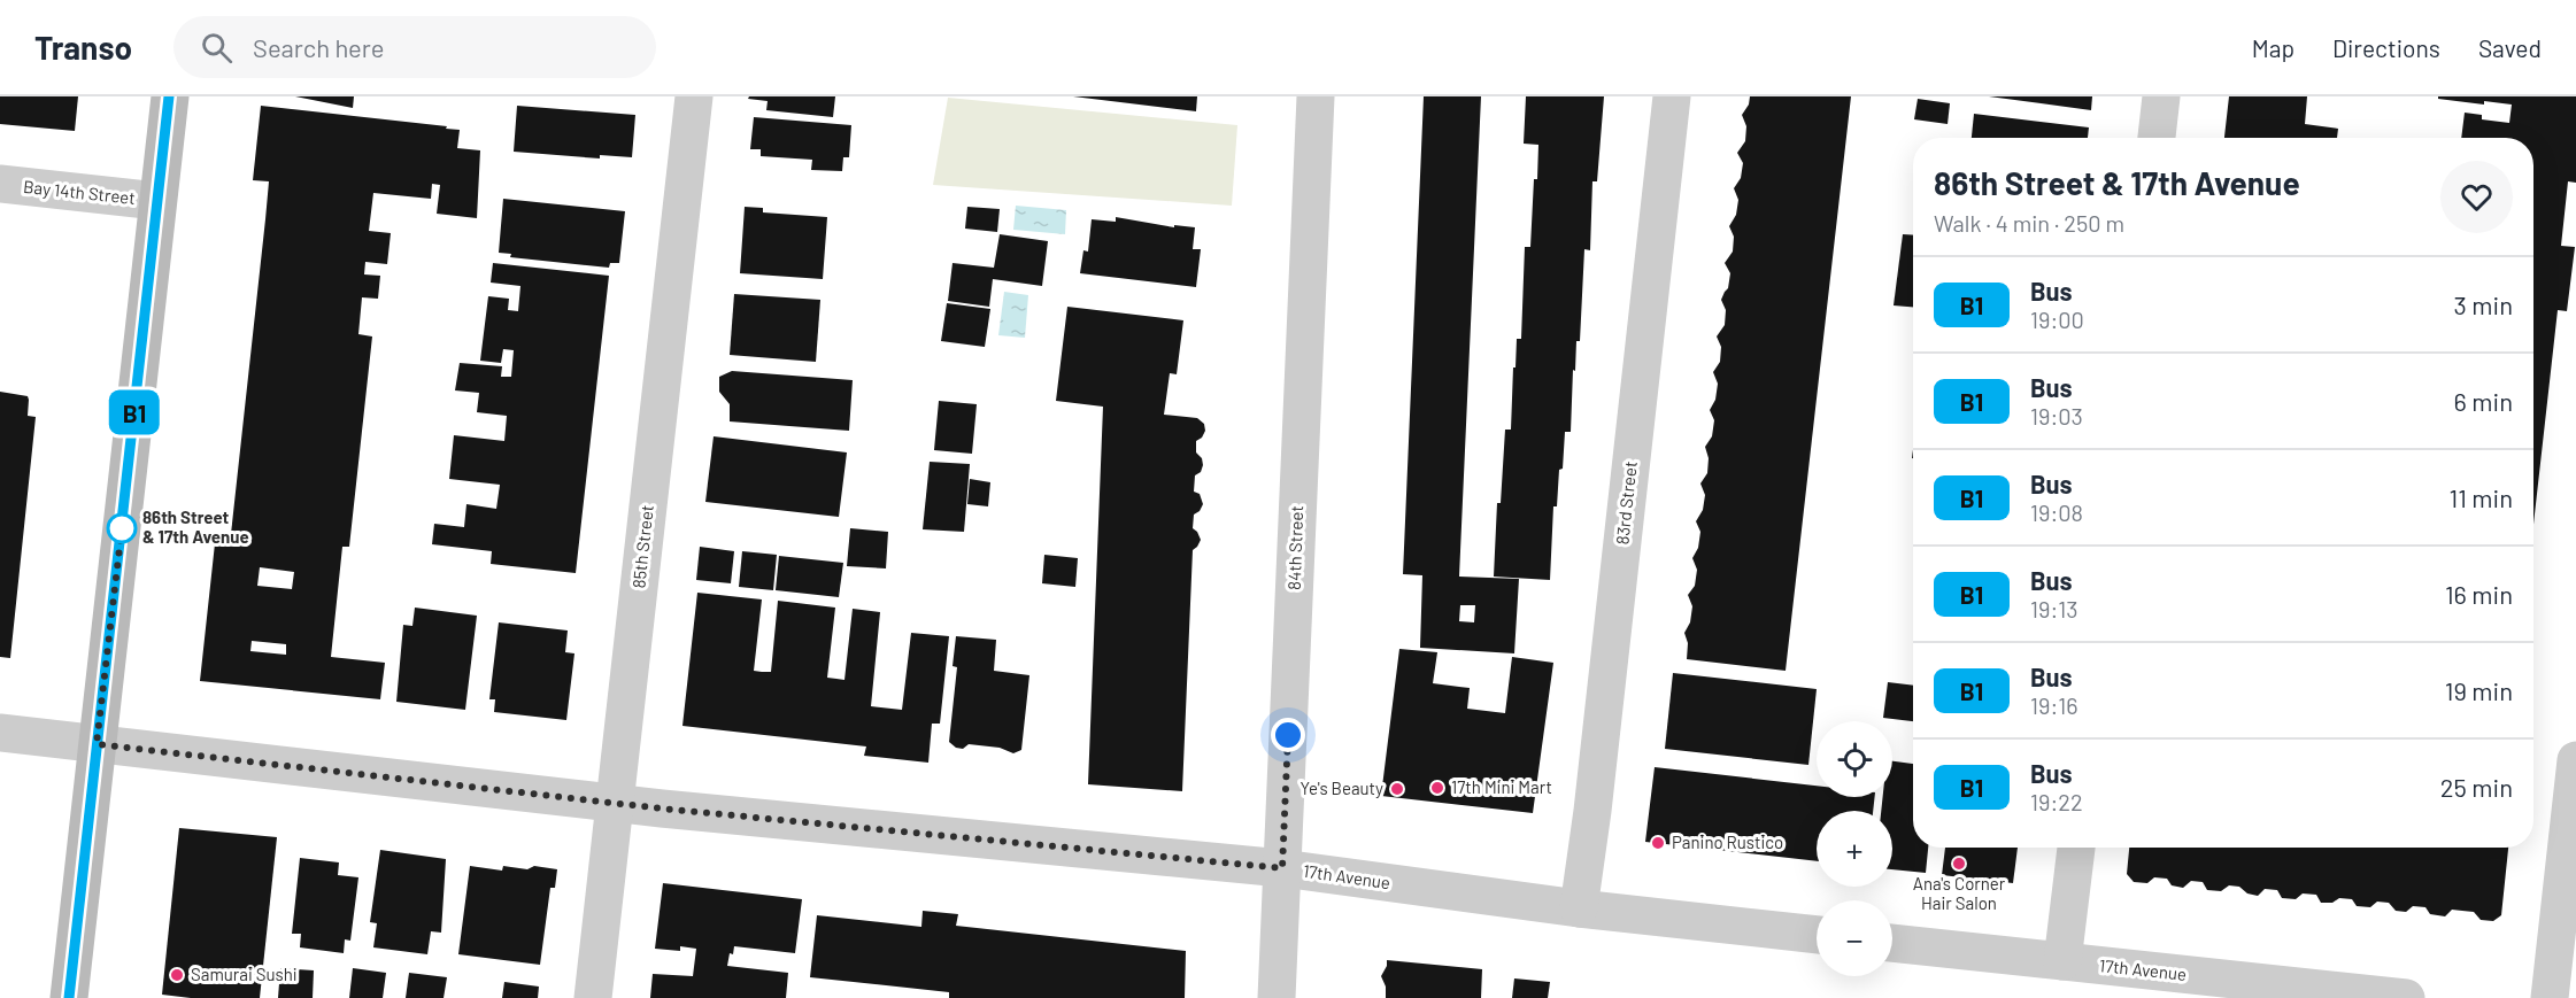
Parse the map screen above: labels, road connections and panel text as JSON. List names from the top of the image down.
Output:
{
  "streets": {
    "street": [
      "Bay 14th Street",
      "83rd Street",
      "85th Street",
      "84th Street",
      "17th Avenue"
    ]
  },
  "crossings": [
    ["83rd Street", "17th Avenue"],
    ["85th Street", "17th Avenue"],
    ["84th Street", "17th Avenue"]
  ],
  "places": [
    "86th Street & 17th Avenue",
    "17th Mini Mart",
    "Ye's Beauty",
    "Panino Rustico",
    "Ana's Corner Hair Salon",
    "Samurai Sushi"
  ],
  "lines": ["bus line B1"],
  "page": {
    "header": "Transo",
    "search": "Search here",
    "nav": ["Map", "Directions", "Saved"],
    "on_map": "B1",
    "heading": ["86th Street & 17th Avenue", "Walk · 4 min · 250 m"],
    "list": [
      {
        "mark": "B1",
        "name": "Bus",
        "note": "19:00",
        "value": "3 min"
      },
      {
        "mark": "B1",
        "name": "Bus",
        "note": "19:03",
        "value": "6 min"
      },
      {
        "mark": "B1",
        "name": "Bus",
        "note": "19:08",
        "value": "11 min"
      },
      {
        "mark": "B1",
        "name": "Bus",
        "note": "19:13",
        "value": "16 min"
      },
      {
        "mark": "B1",
        "name": "Bus",
        "note": "19:16",
        "value": "19 min"
      },
      {
        "mark": "B1",
        "name": "Bus",
        "note": "19:22",
        "value": "25 min"
      }
    ],
    "map_buttons": ["+", "−"]
  }
}
